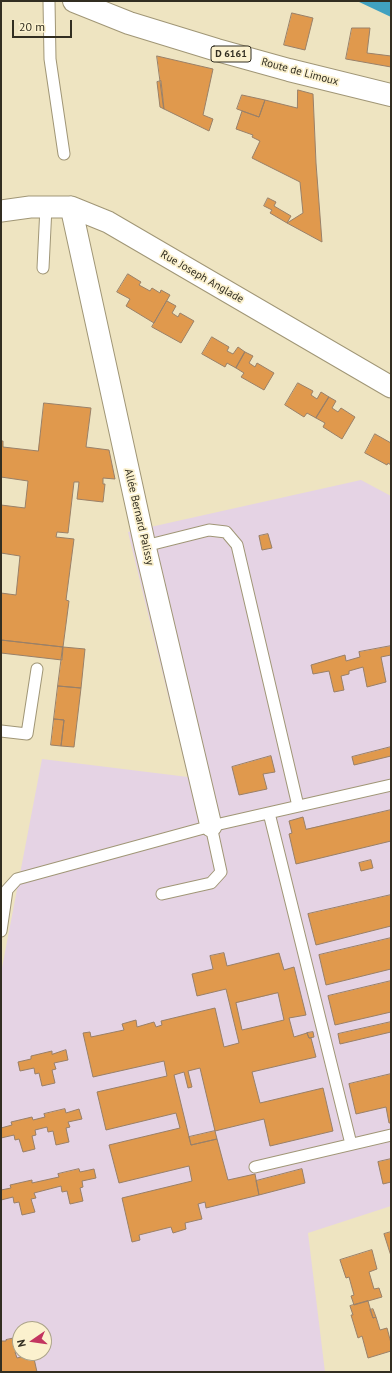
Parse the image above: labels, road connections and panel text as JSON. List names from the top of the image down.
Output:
{
  "streets": {
    "main road": ["D 6161", "Route de Limoux"],
    "street": ["Rue Joseph Anglade", "Allée Bernard Palissy"]
  },
  "crossings": [
    ["Rue Joseph Anglade", "Allée Bernard Palissy"]
  ],
  "scale_bar": "20 m",
  "north": "left"
}
